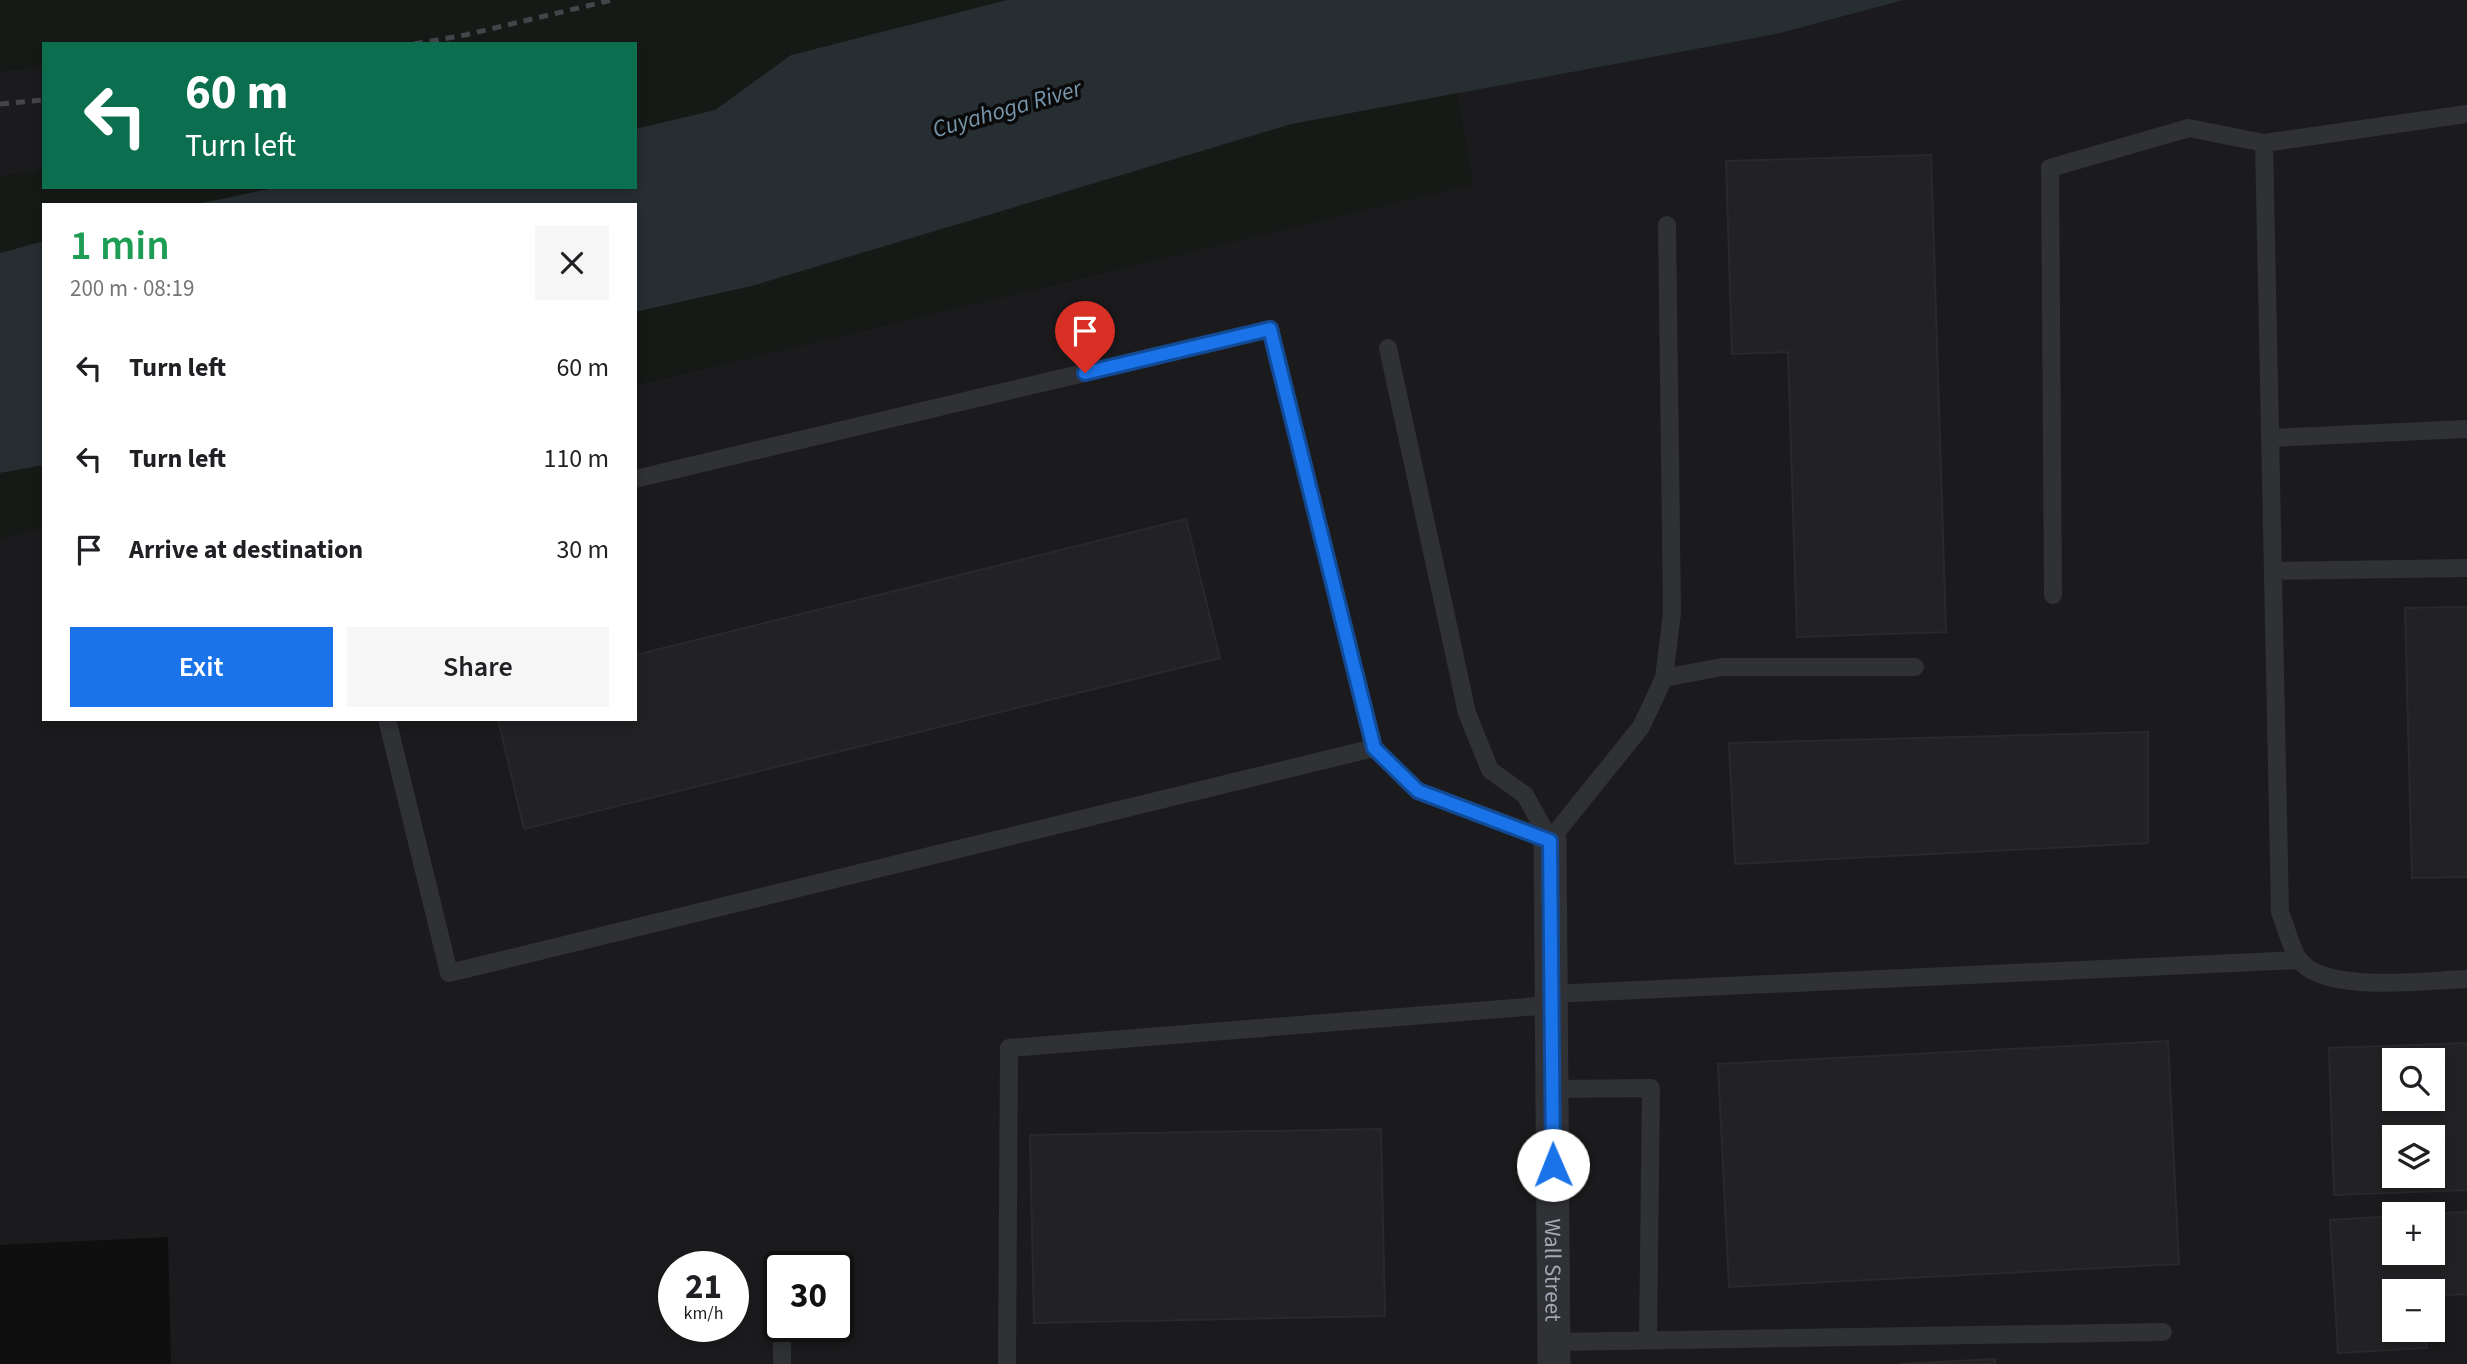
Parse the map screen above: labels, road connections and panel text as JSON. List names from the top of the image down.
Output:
{
  "streets": {
    "street": ["Wall Street"]
  },
  "water": ["Cuyahoga River"],
  "page": {
    "turn": ["60 m", "Turn left"],
    "heading": ["1 min", "200 m · 08:19"],
    "list": [
      {
        "name": "Turn left",
        "value": "60 m"
      },
      {
        "name": "Turn left",
        "value": "110 m"
      },
      {
        "name": "Arrive at destination",
        "value": "30 m"
      }
    ],
    "buttons": ["Exit", "Share"],
    "map_buttons": ["+", "−"],
    "speed": "21 km/h",
    "limit": "30"
  }
}
